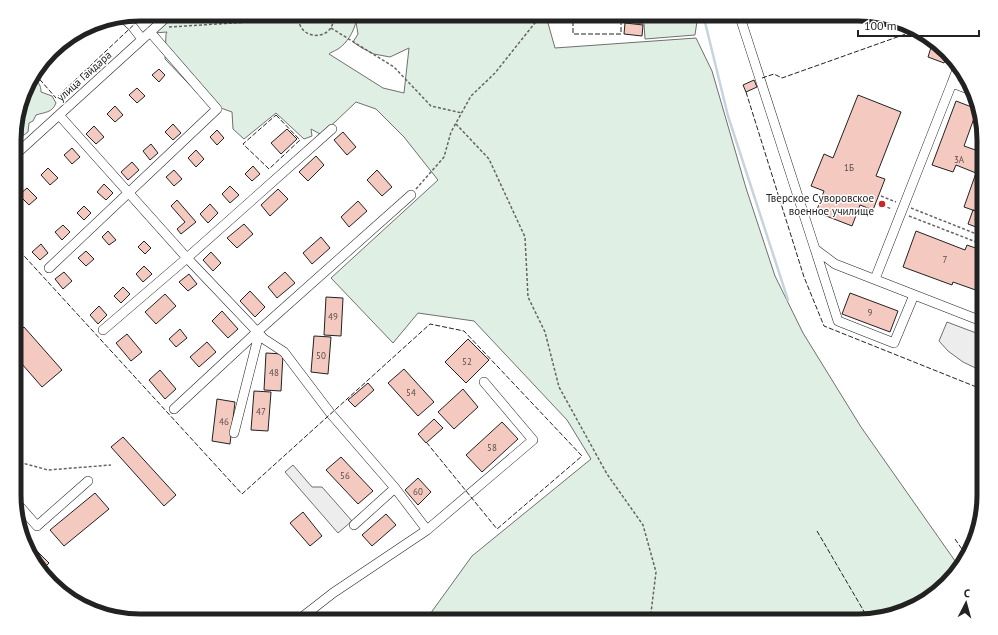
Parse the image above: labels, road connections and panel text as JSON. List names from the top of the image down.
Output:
{
  "streets": {
    "street": ["улица Гайдара"]
  },
  "places": ["Тверское Суворовское военное училище"],
  "house_numbers": [
    "3А",
    "1Б",
    "7",
    "9",
    "49",
    "50",
    "52",
    "48",
    "54",
    "47",
    "46",
    "58",
    "56",
    "60"
  ],
  "scale_bar": "100 m",
  "north": "top"
}
